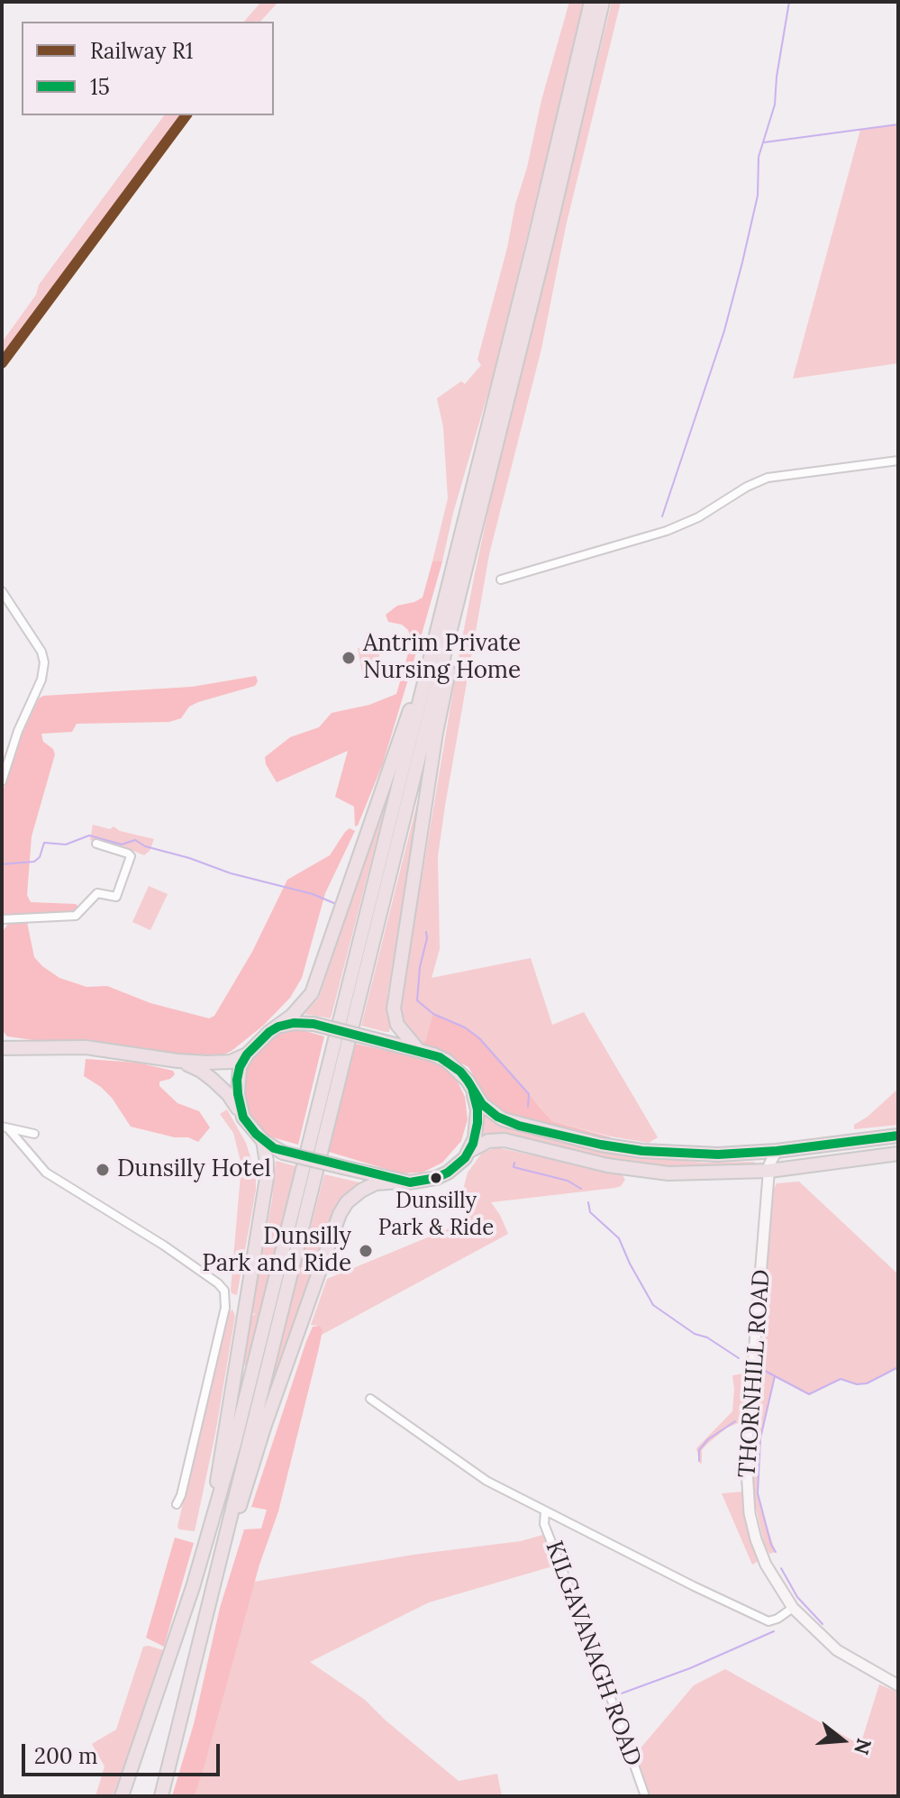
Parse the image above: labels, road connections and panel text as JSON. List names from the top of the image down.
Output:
{
  "streets": {
    "street": ["THORNHILL ROAD", "KILGAVANAGH ROAD"]
  },
  "crossings": [
    ["THORNHILL ROAD", "KILGAVANAGH ROAD"]
  ],
  "places": [
    "Antrim Private Nursing Home",
    "Dunsilly Hotel",
    "Dunsilly Park & Ride",
    "Dunsilly Park and Ride"
  ],
  "lines": ["rail line R1", "transit line 15"],
  "legend": ["Railway R1", "15"],
  "scale_bar": "200 m",
  "north": "right"
}
